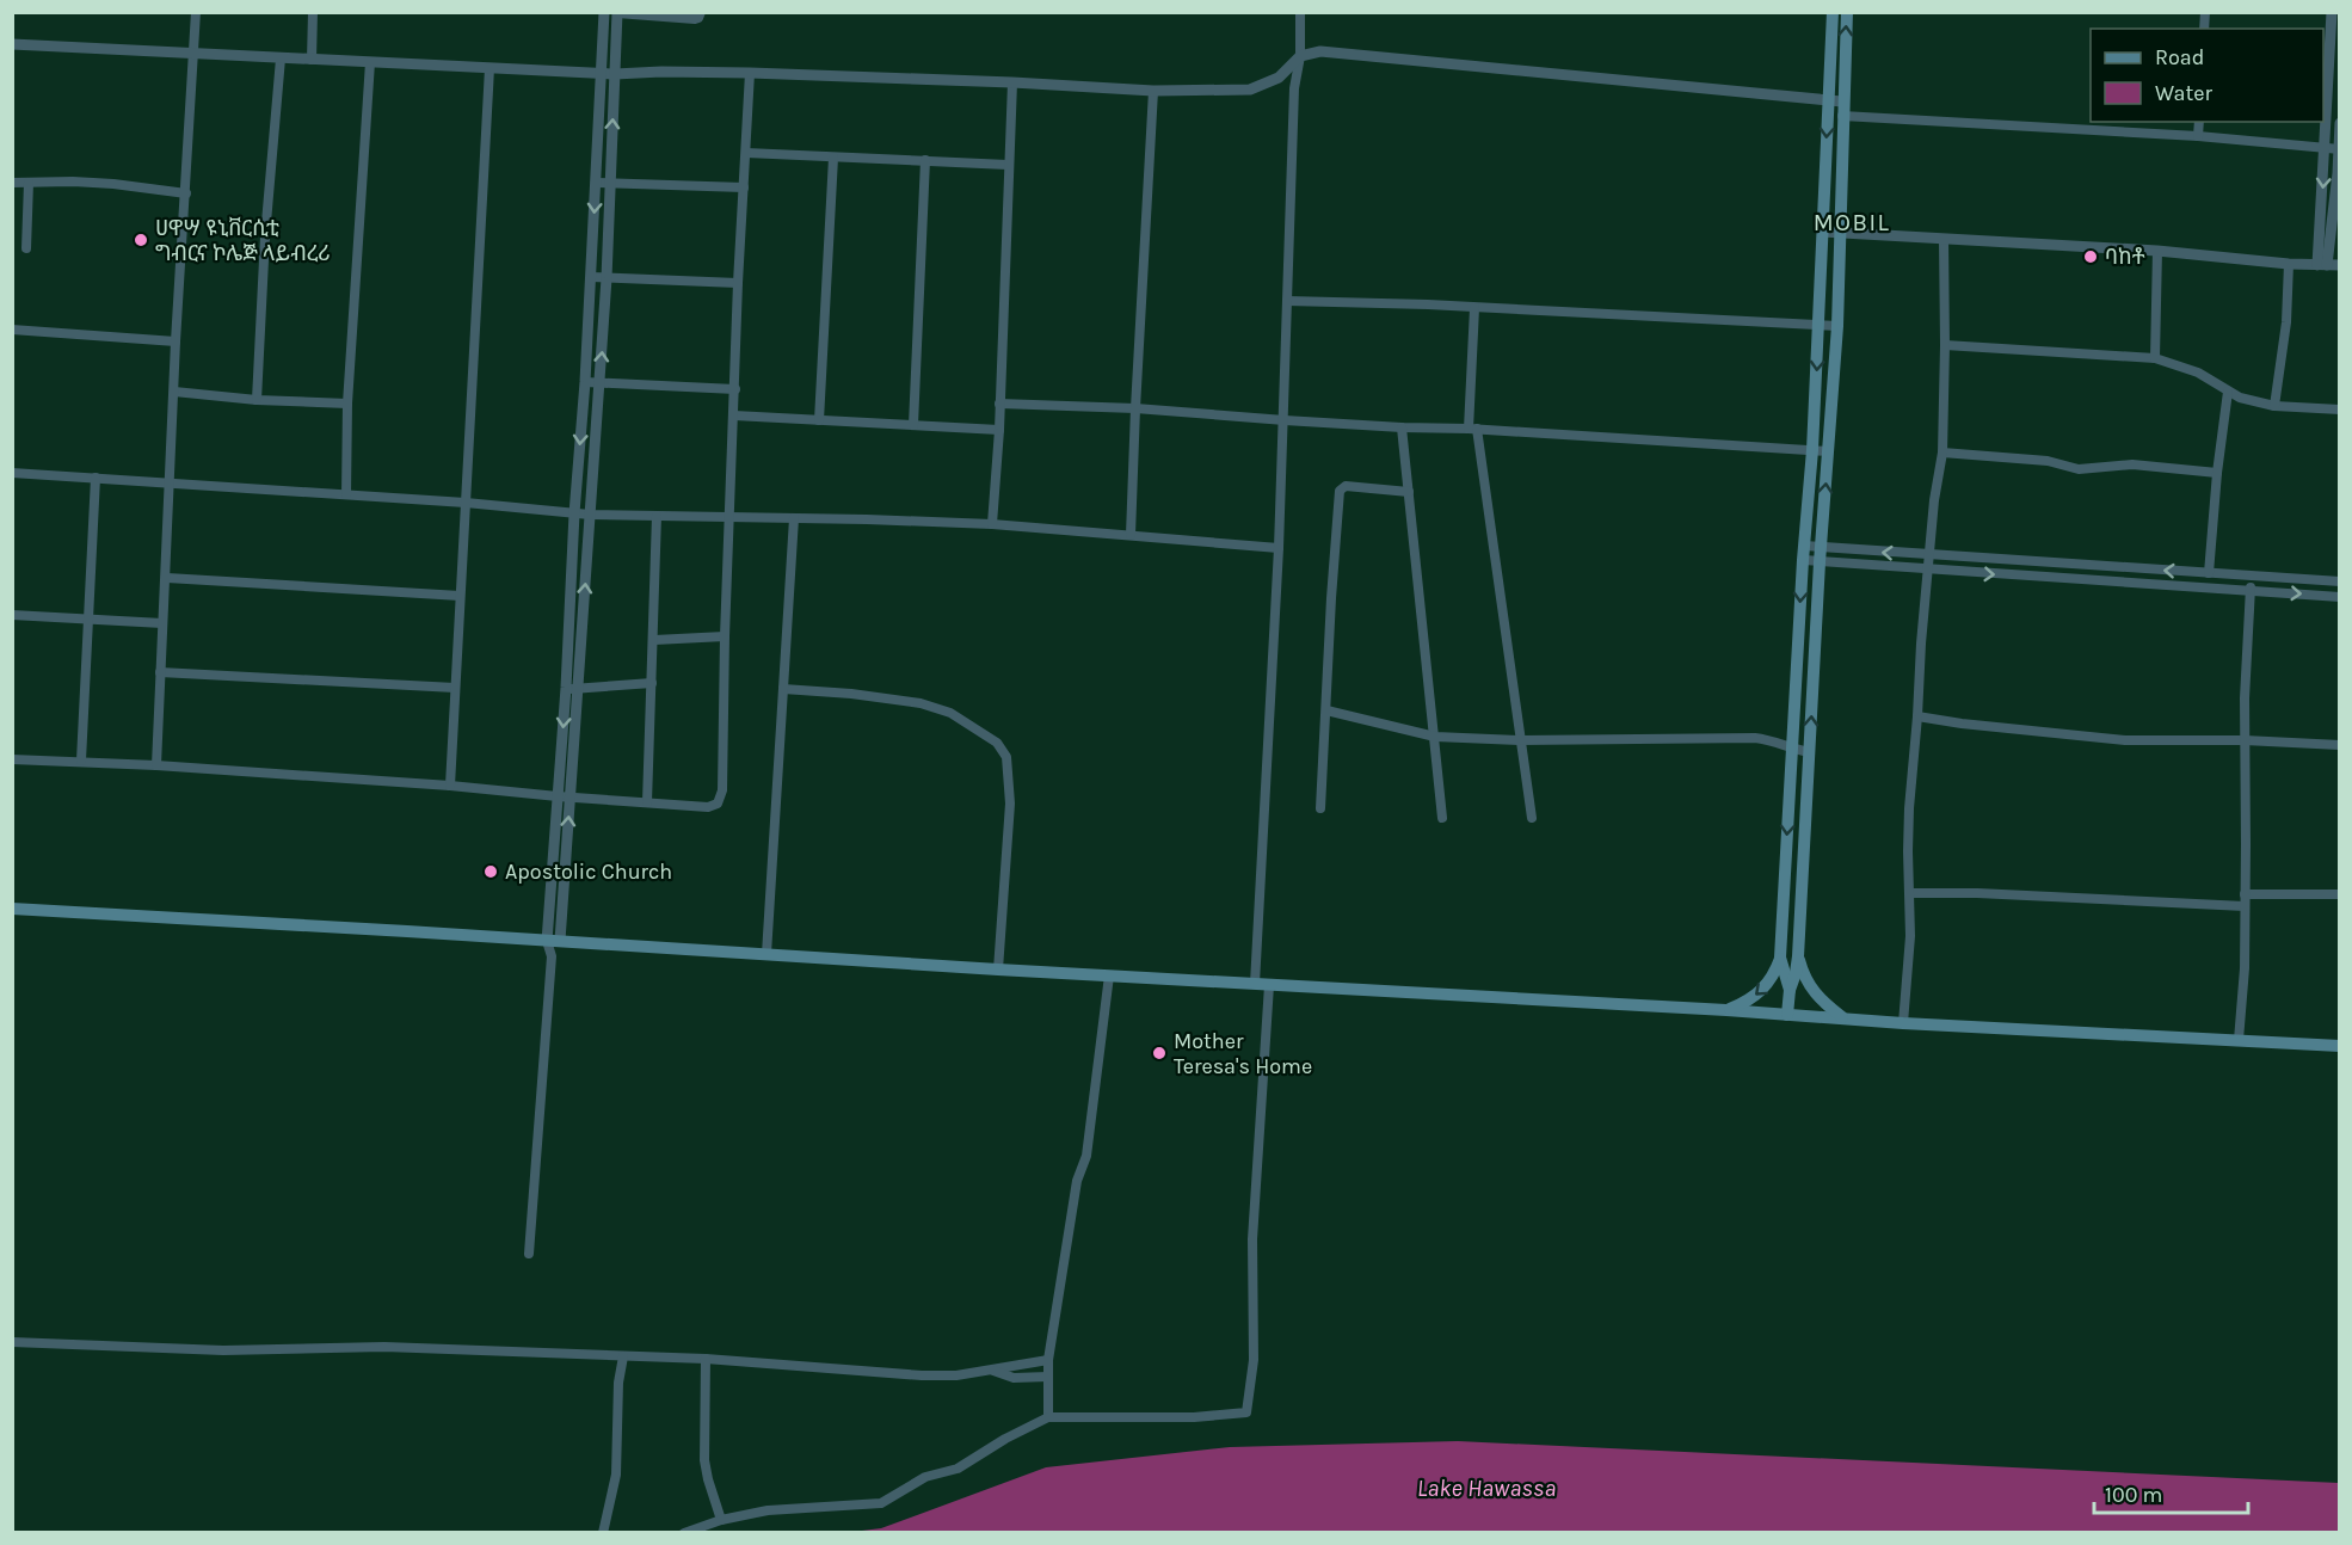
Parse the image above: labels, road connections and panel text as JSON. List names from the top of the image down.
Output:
{
  "districts": ["MOBIL"],
  "water": ["Lake Hawassa"],
  "places": [
    "ሀዋሣ ዩኒቨርሲቲ ግብርና ኮሌጅ ላይብረሪ",
    "ባከቶ",
    "Apostolic Church",
    "Mother Teresa's Home"
  ],
  "legend": ["Road", "Water"],
  "scale_bar": "100 m"
}
